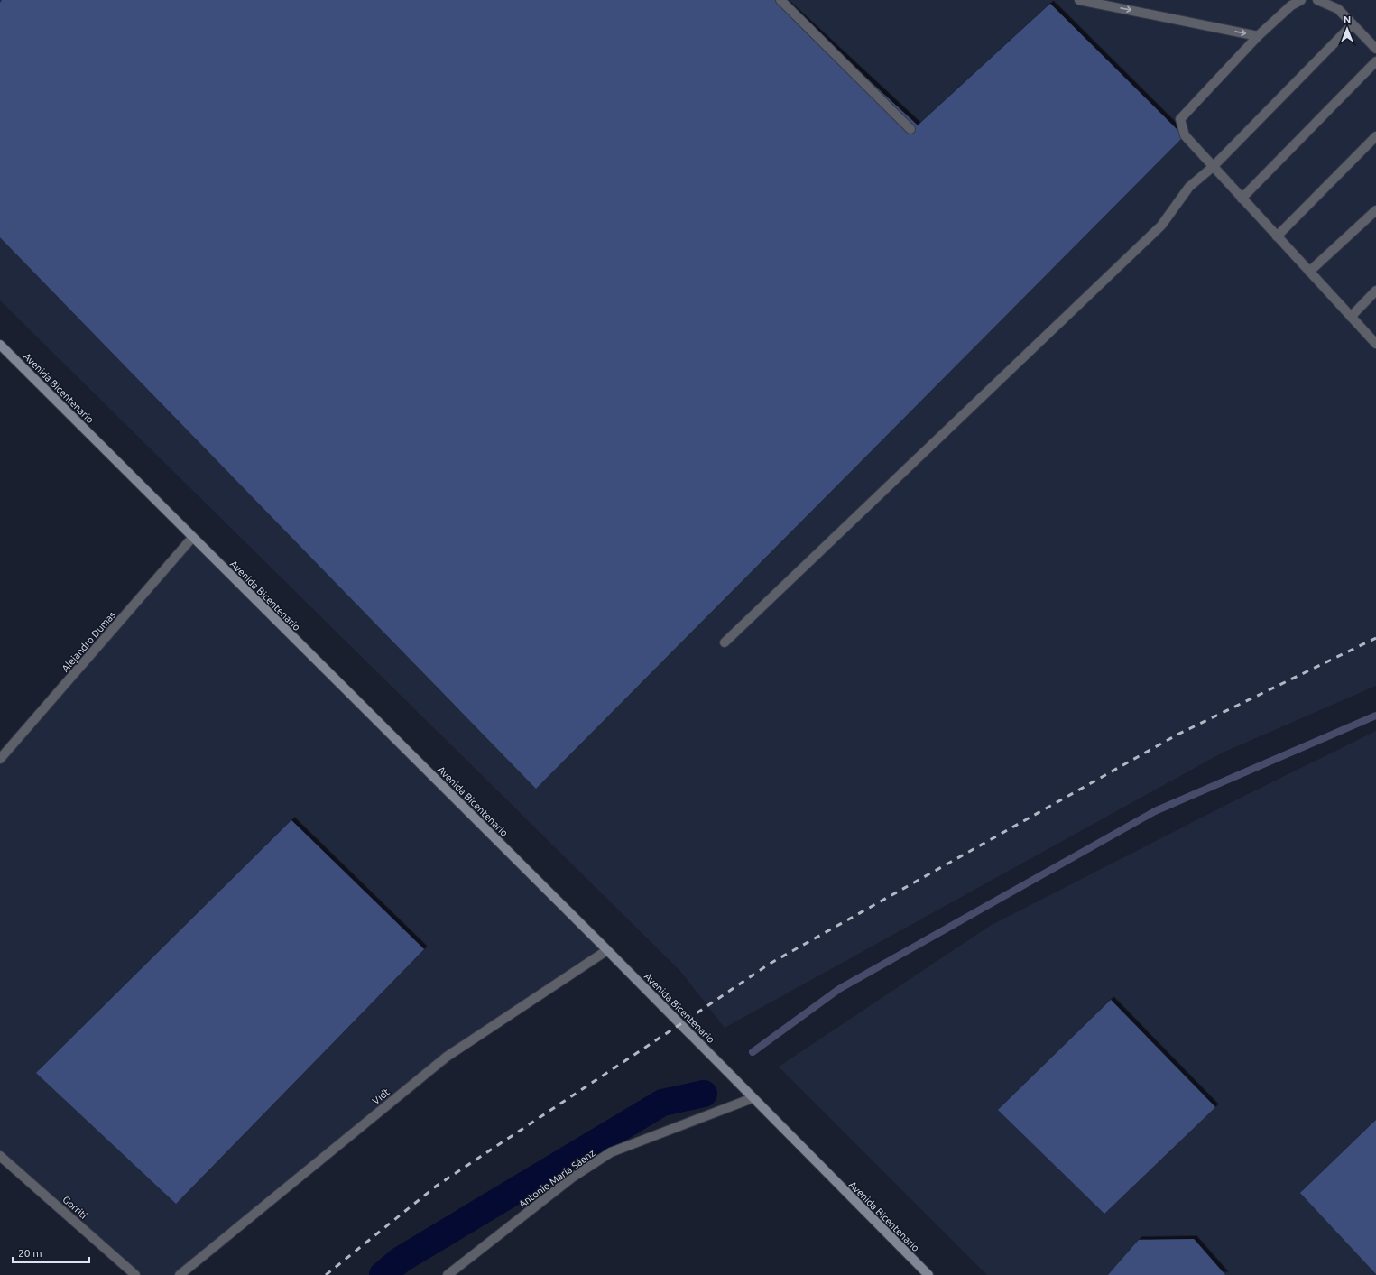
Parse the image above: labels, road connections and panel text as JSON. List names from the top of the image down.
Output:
{
  "streets": {
    "main road": ["Avenida Bicentenario"],
    "street": [
      "Alejandro Dumas",
      "Vidt",
      "Antonio María Sáenz",
      "Gorriti"
    ]
  },
  "crossings": [
    ["Avenida Bicentenario", "Alejandro Dumas"],
    ["Avenida Bicentenario", "Vidt"],
    ["Avenida Bicentenario", "Antonio María Sáenz"]
  ],
  "scale_bar": "20 m",
  "north": "top"
}
